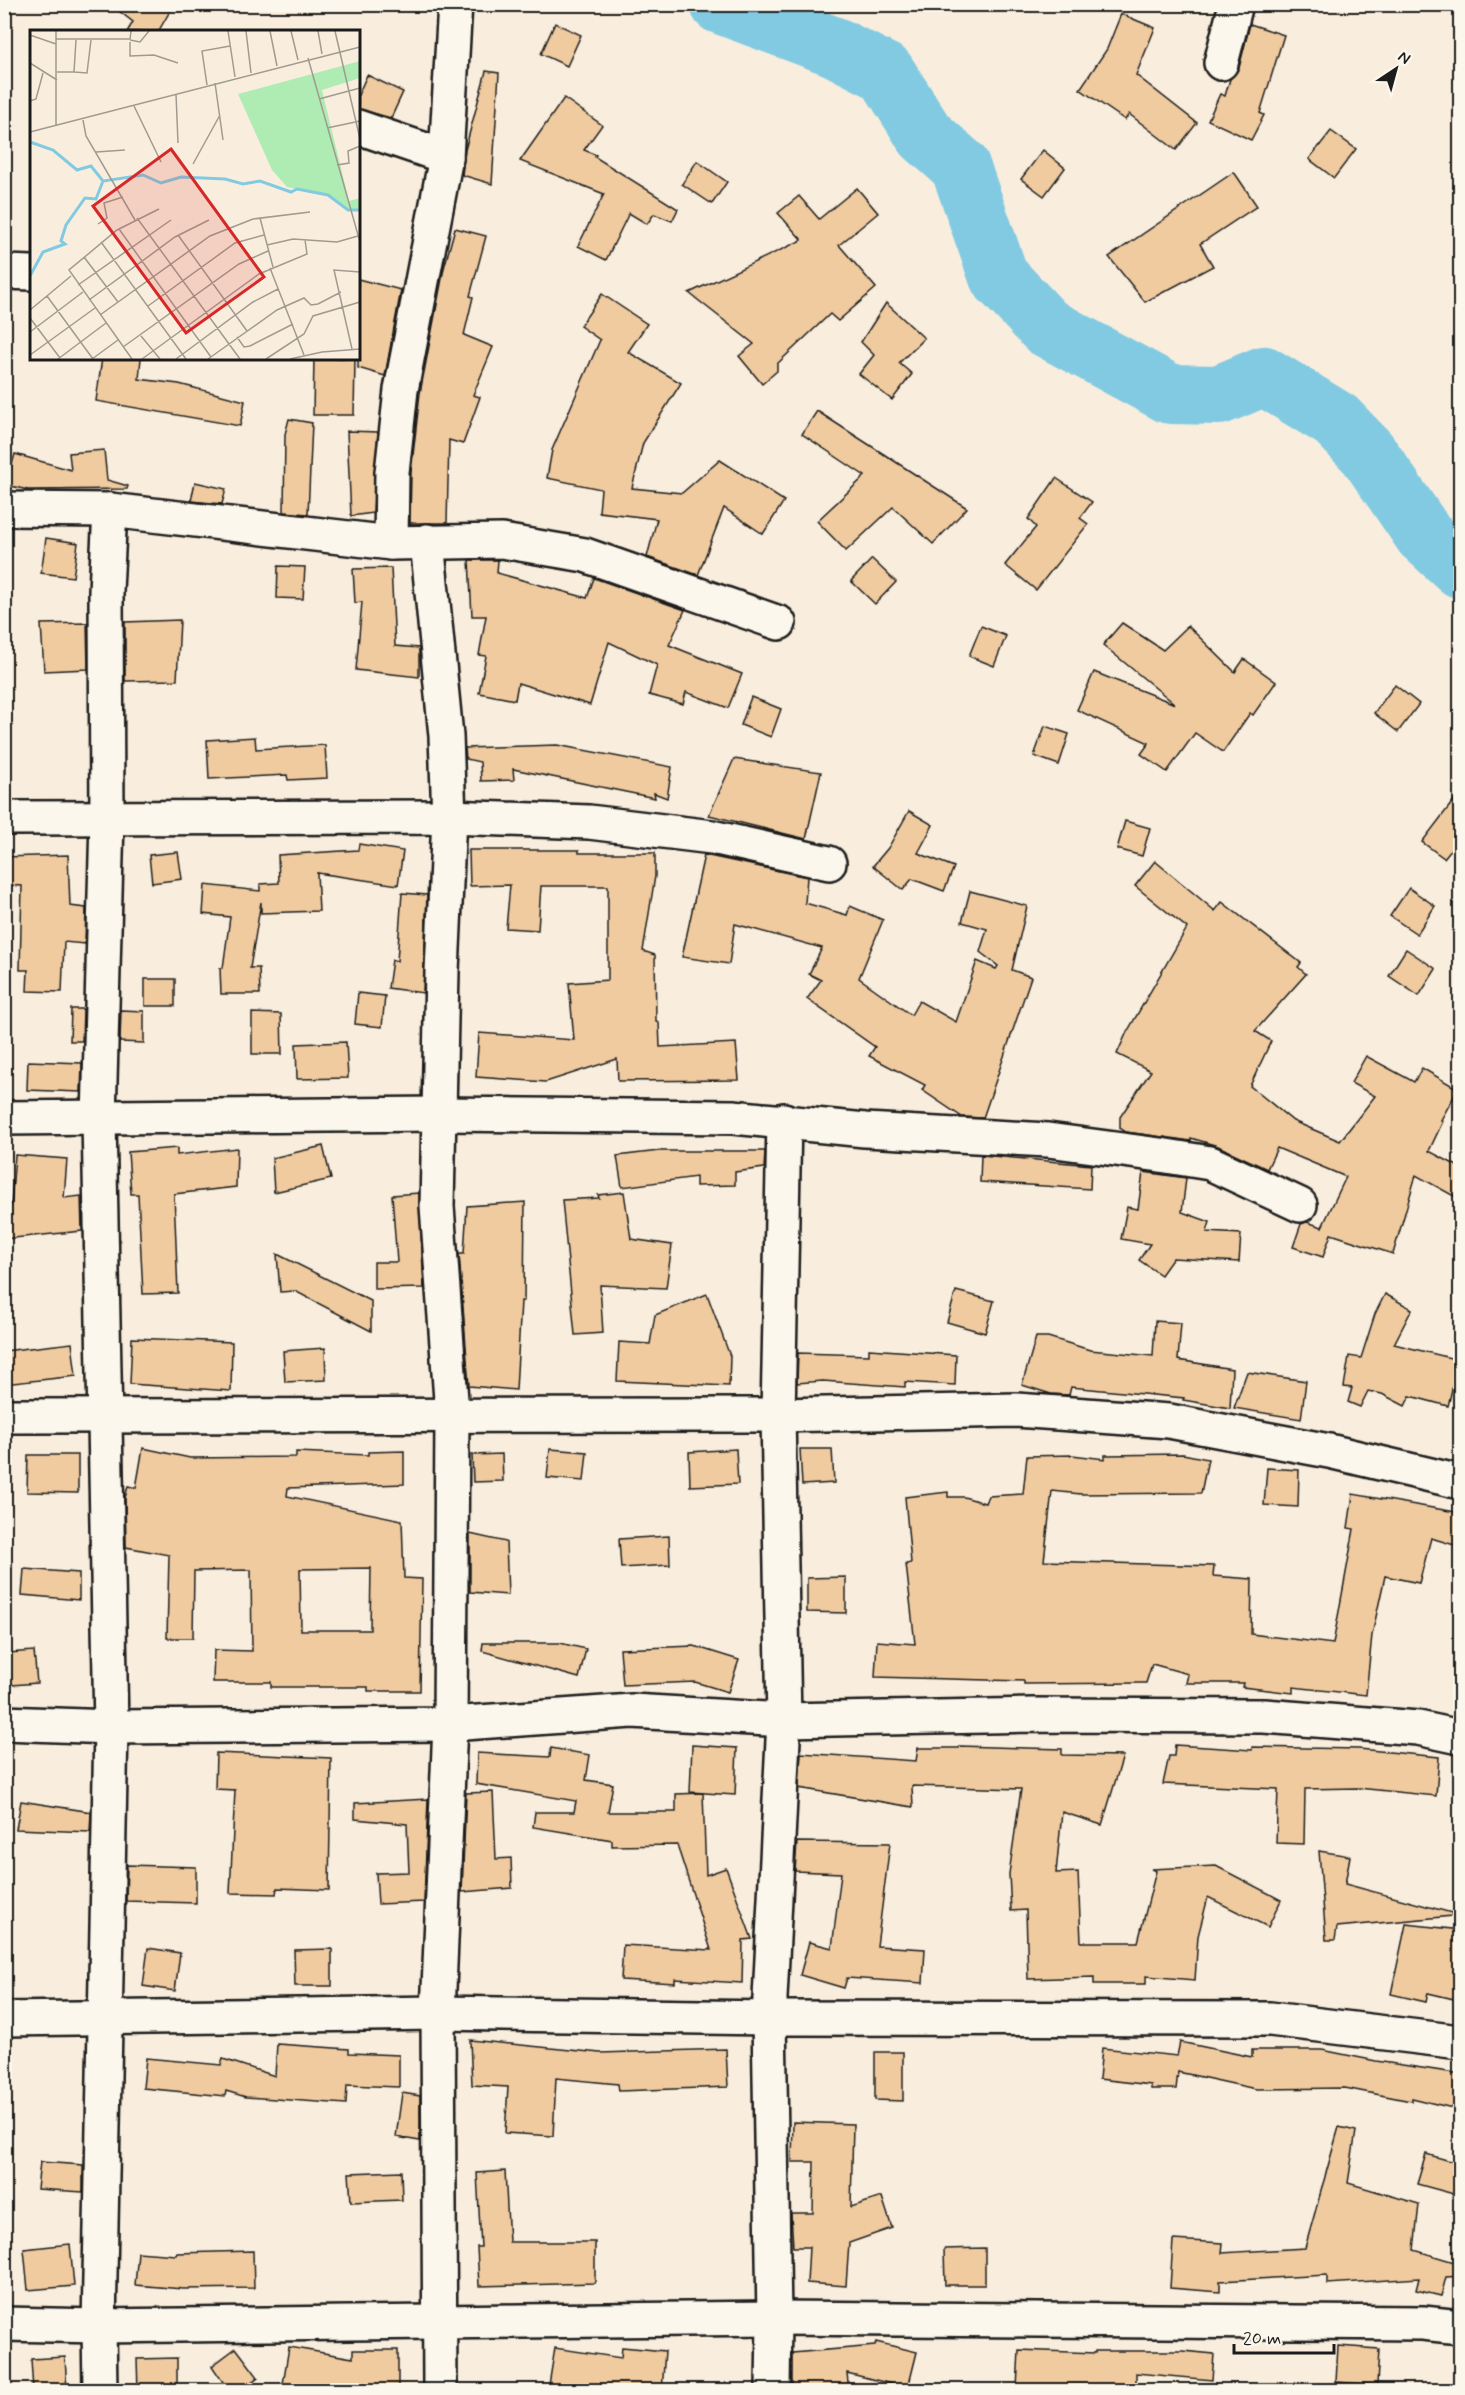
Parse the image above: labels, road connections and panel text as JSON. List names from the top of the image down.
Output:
{
  "scale_bar": "20 m",
  "north": "top right"
}
